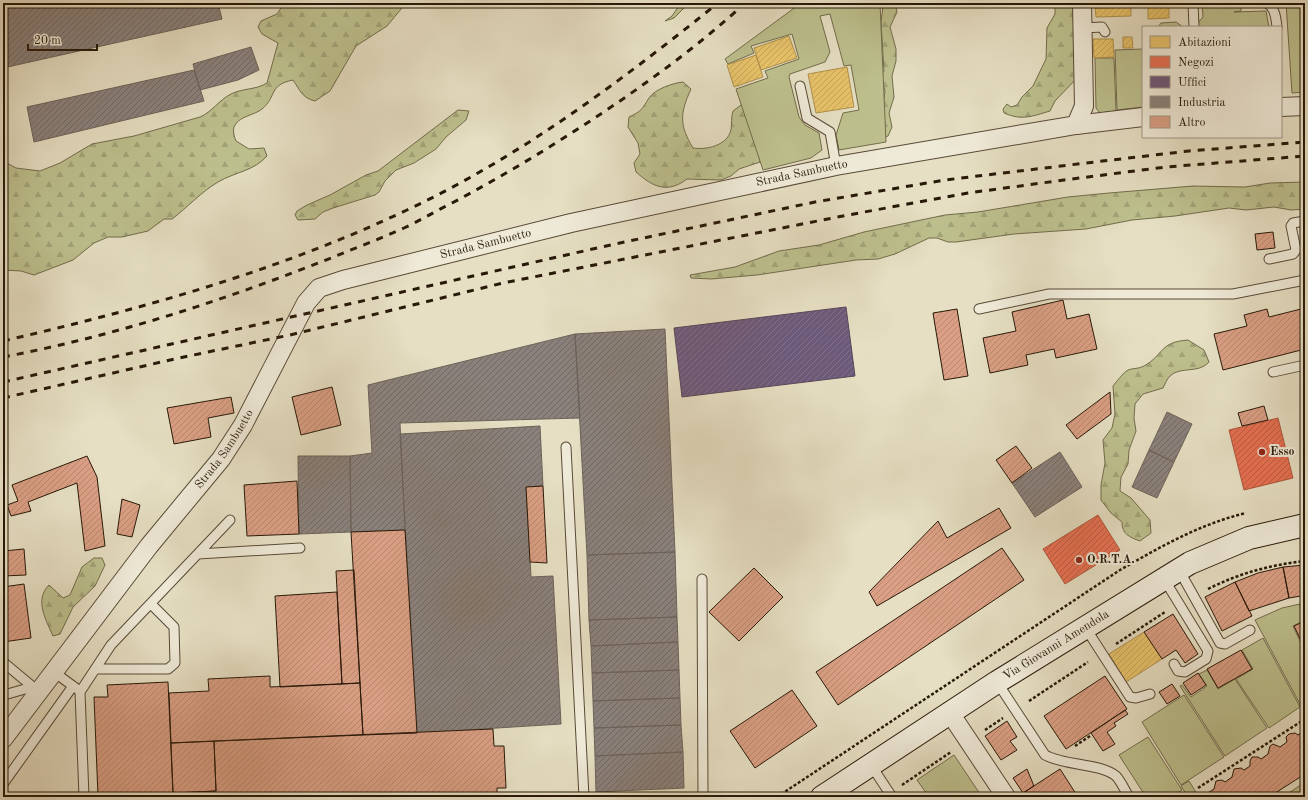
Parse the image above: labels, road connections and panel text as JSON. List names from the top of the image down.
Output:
{
  "streets": {
    "main road": ["Via Giovanni Amendola"],
    "street": ["Strada Sambuetto"]
  },
  "places": ["Esso", "O.R.T.A."],
  "legend": [
    "Abitazioni",
    "Negozi",
    "Uffici",
    "Industria",
    "Altro"
  ],
  "scale_bar": "20 m"
}
